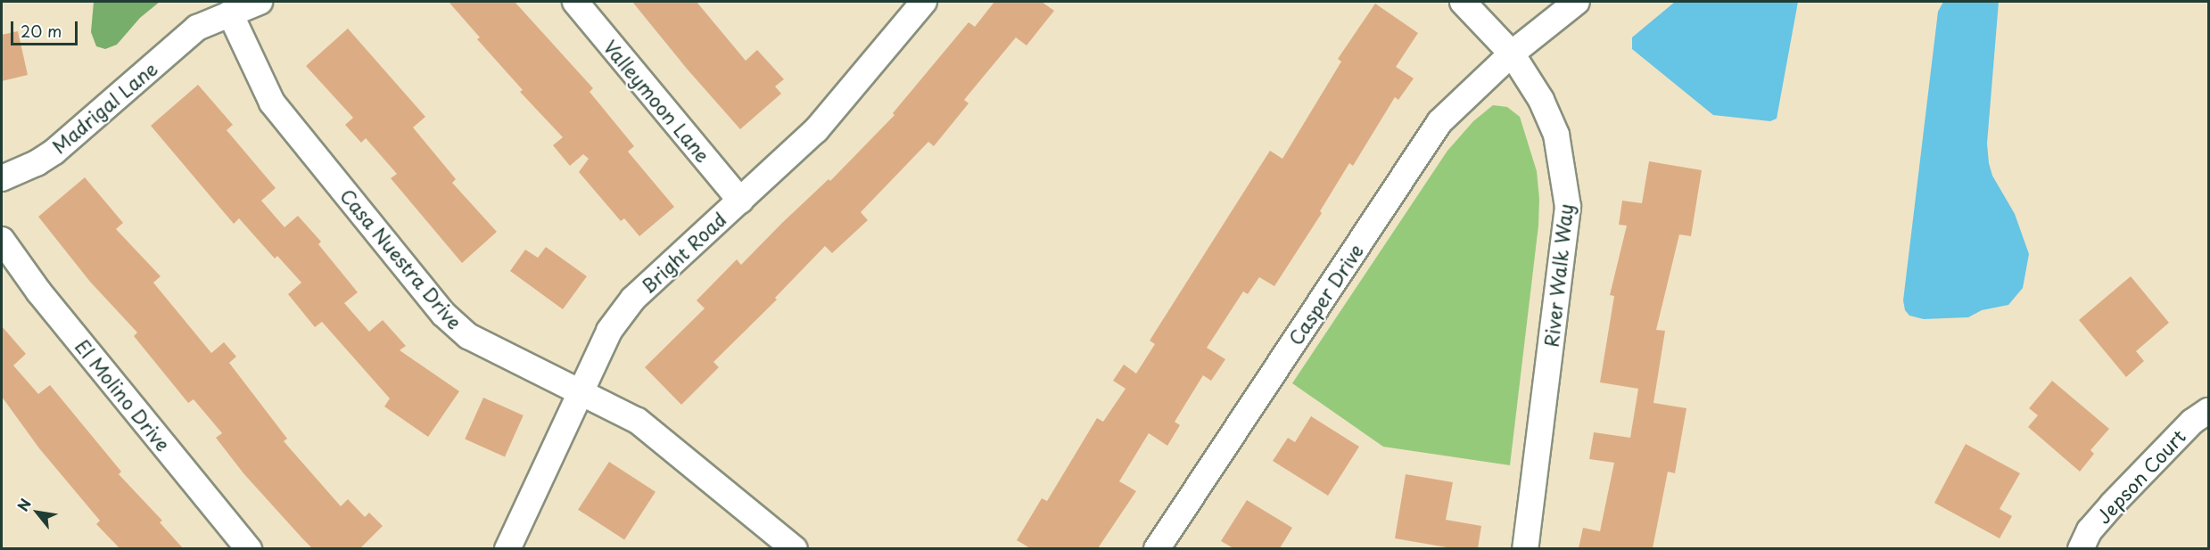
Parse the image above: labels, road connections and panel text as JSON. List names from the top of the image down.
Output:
{
  "streets": {
    "street": [
      "Valleymoon Lane",
      "Madrigal Lane",
      "Bright Road",
      "Casa Nuestra Drive",
      "River Walk Way",
      "Casper Drive",
      "El Molino Drive",
      "Jepson Court"
    ]
  },
  "crossings": [
    ["Valleymoon Lane", "Bright Road"],
    ["Madrigal Lane", "Casa Nuestra Drive"],
    ["Bright Road", "Casa Nuestra Drive"],
    ["River Walk Way", "Casper Drive"]
  ],
  "scale_bar": "20 m",
  "north": "top left"
}
